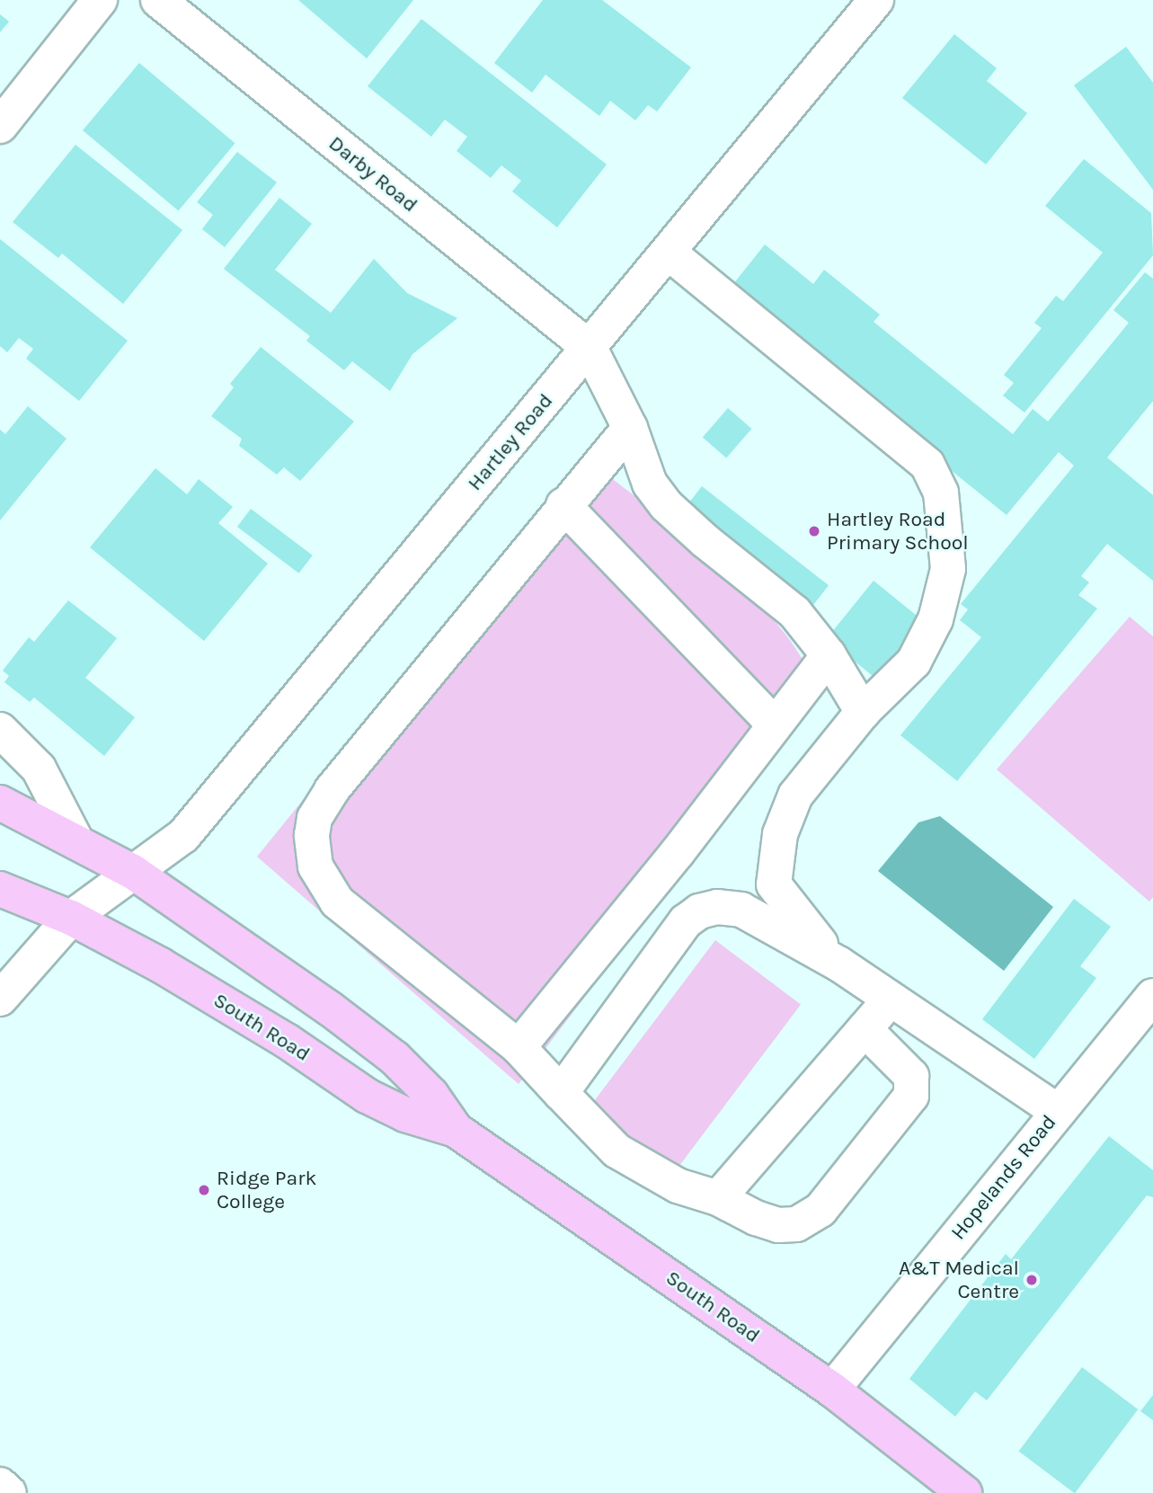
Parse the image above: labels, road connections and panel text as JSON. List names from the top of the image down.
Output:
{
  "streets": {
    "main road": ["South Road"],
    "street": ["Darby Road", "Hartley Road", "Hopelands Road"]
  },
  "crossings": [
    ["Darby Road", "Hartley Road"],
    ["Hartley Road", "South Road"],
    ["South Road", "Hopelands Road"]
  ],
  "places": ["Hartley Road Primary School", "Ridge Park College", "A&T Medical Centre"]
}
